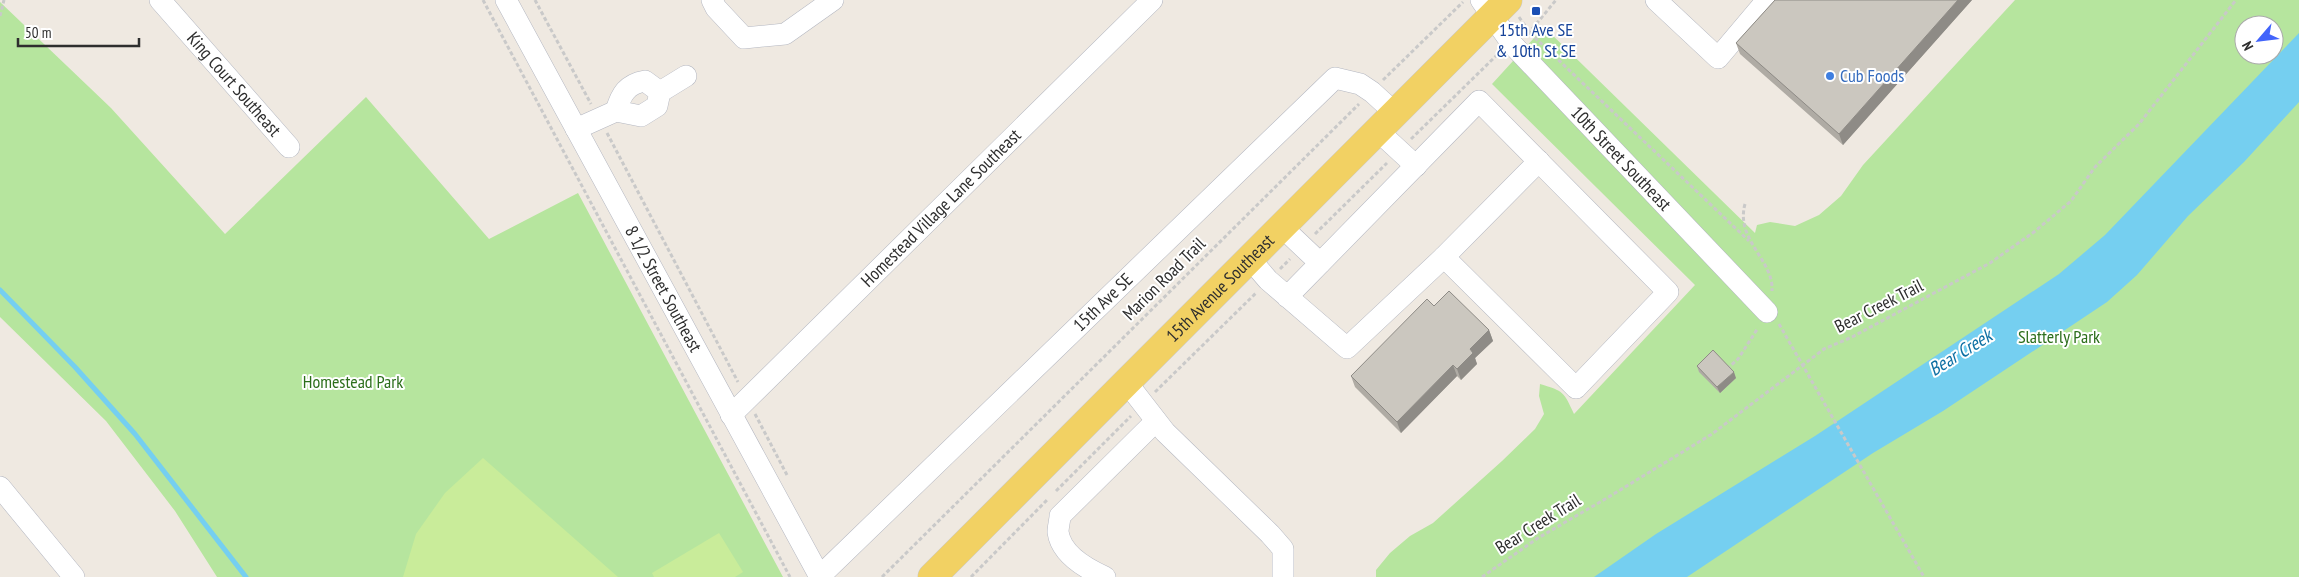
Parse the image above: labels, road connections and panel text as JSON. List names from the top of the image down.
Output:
{
  "streets": {
    "main road": ["15th Avenue Southeast"],
    "street": [
      "King Court Southeast",
      "10th Street Southeast",
      "Homestead Village Lane Southeast",
      "8 1/2 Street Southeast",
      "15th Ave SE"
    ],
    "path": ["Marion Road Trail", "Bear Creek Trail"]
  },
  "crossings": [
    ["10th Street Southeast", "15th Avenue Southeast"],
    ["Homestead Village Lane Southeast", "8 1/2 Street Southeast"],
    ["Marion Road Trail", "15th Ave SE"],
    ["8 1/2 Street Southeast", "15th Ave SE"],
    ["15th Avenue Southeast", "15th Ave SE"]
  ],
  "water": ["Bear Creek"],
  "parks": ["Slatterly Park", "Homestead Park"],
  "places": {
    "transit": ["15th Ave SE & 10th St SE"],
    "other": ["Cub Foods"]
  },
  "scale_bar": "50 m",
  "north": "bottom left"
}
